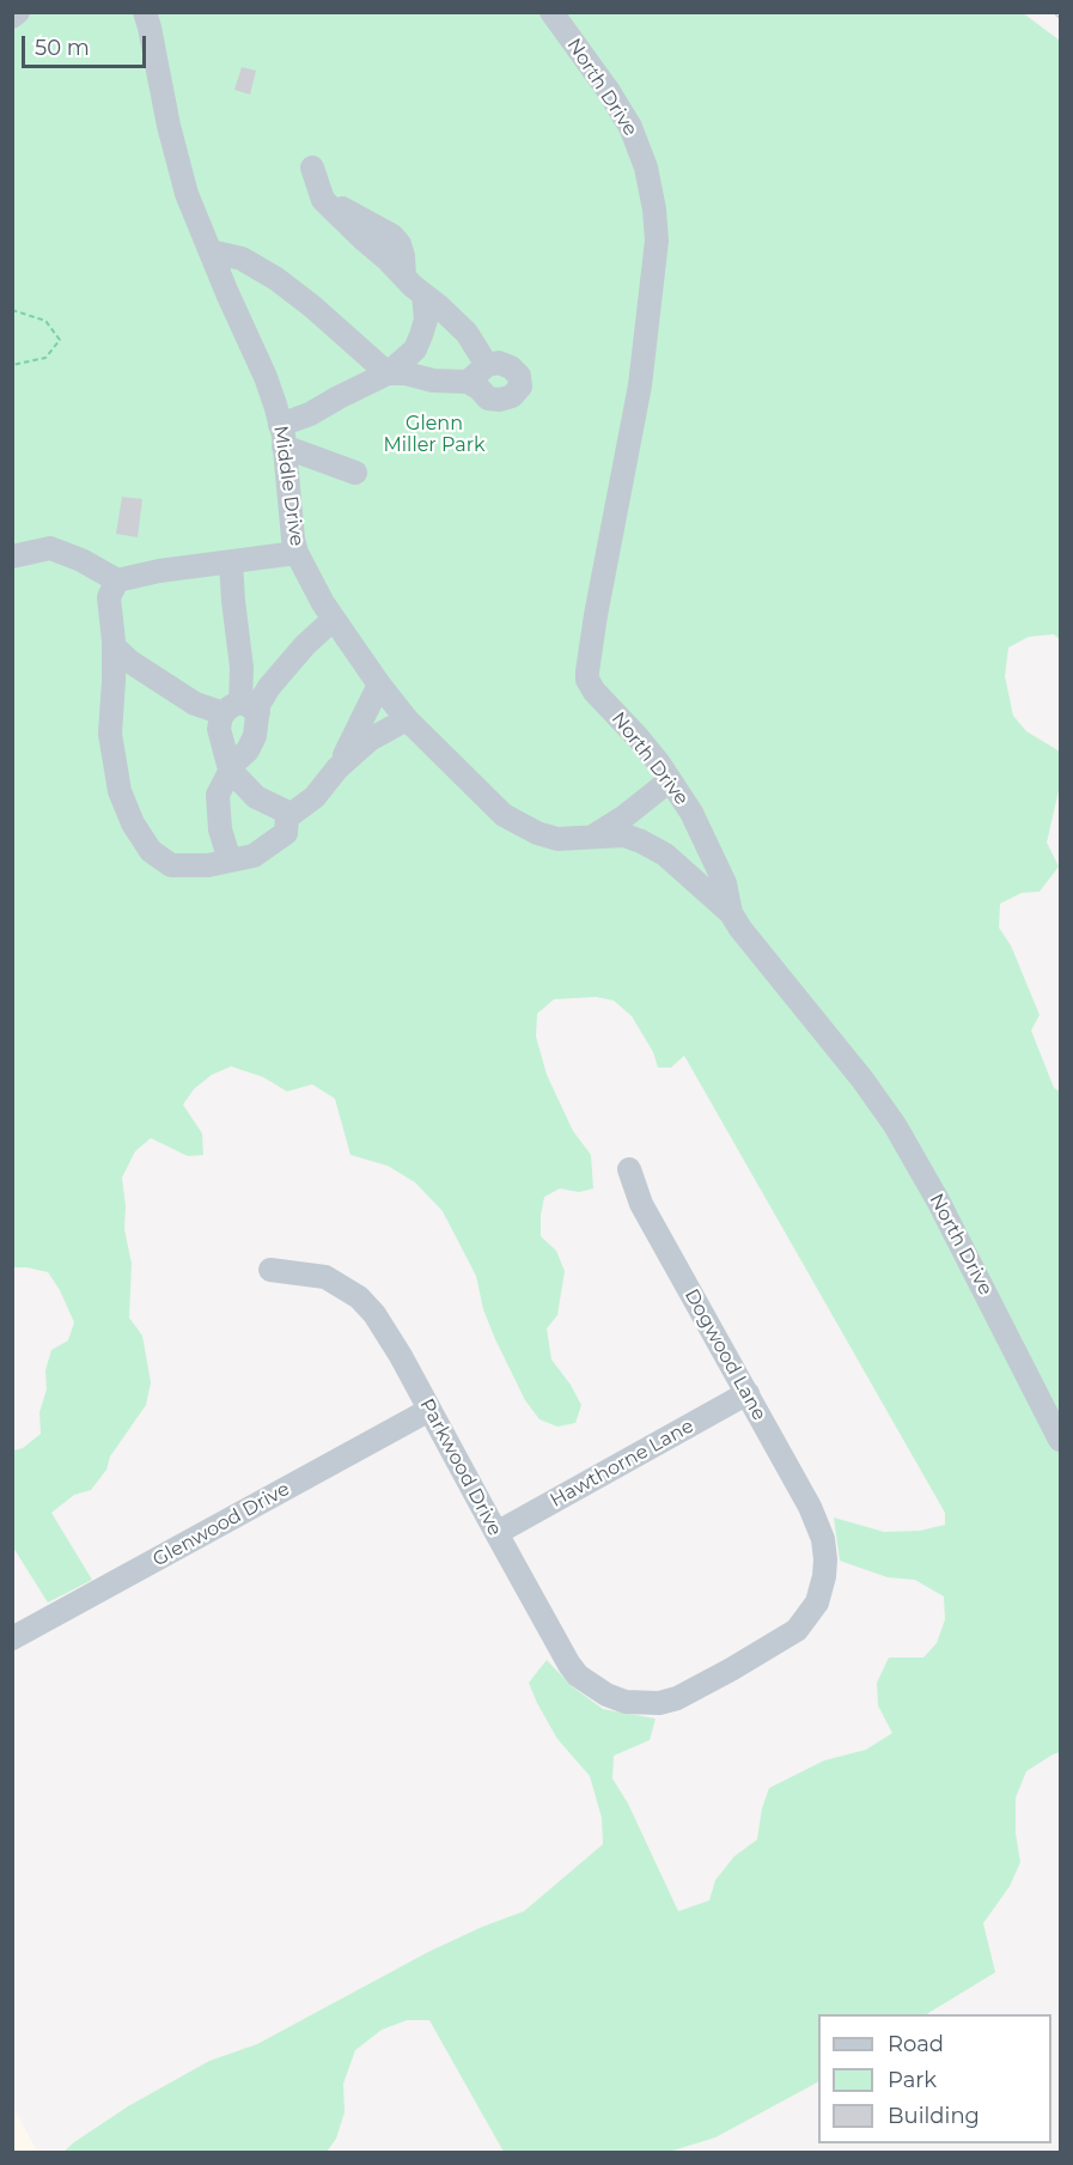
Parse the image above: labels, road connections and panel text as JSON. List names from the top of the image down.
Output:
{
  "streets": {
    "street": [
      "North Drive",
      "Middle Drive",
      "Dogwood Lane",
      "Hawthorne Lane",
      "Parkwood Drive",
      "Glenwood Drive"
    ]
  },
  "crossings": [
    ["North Drive", "Middle Drive"],
    ["Dogwood Lane", "Hawthorne Lane"],
    ["Dogwood Lane", "Parkwood Drive"],
    ["Hawthorne Lane", "Parkwood Drive"],
    ["Parkwood Drive", "Glenwood Drive"]
  ],
  "parks": ["Glenn Miller Park"],
  "legend": ["Road", "Park", "Building"],
  "scale_bar": "50 m"
}
